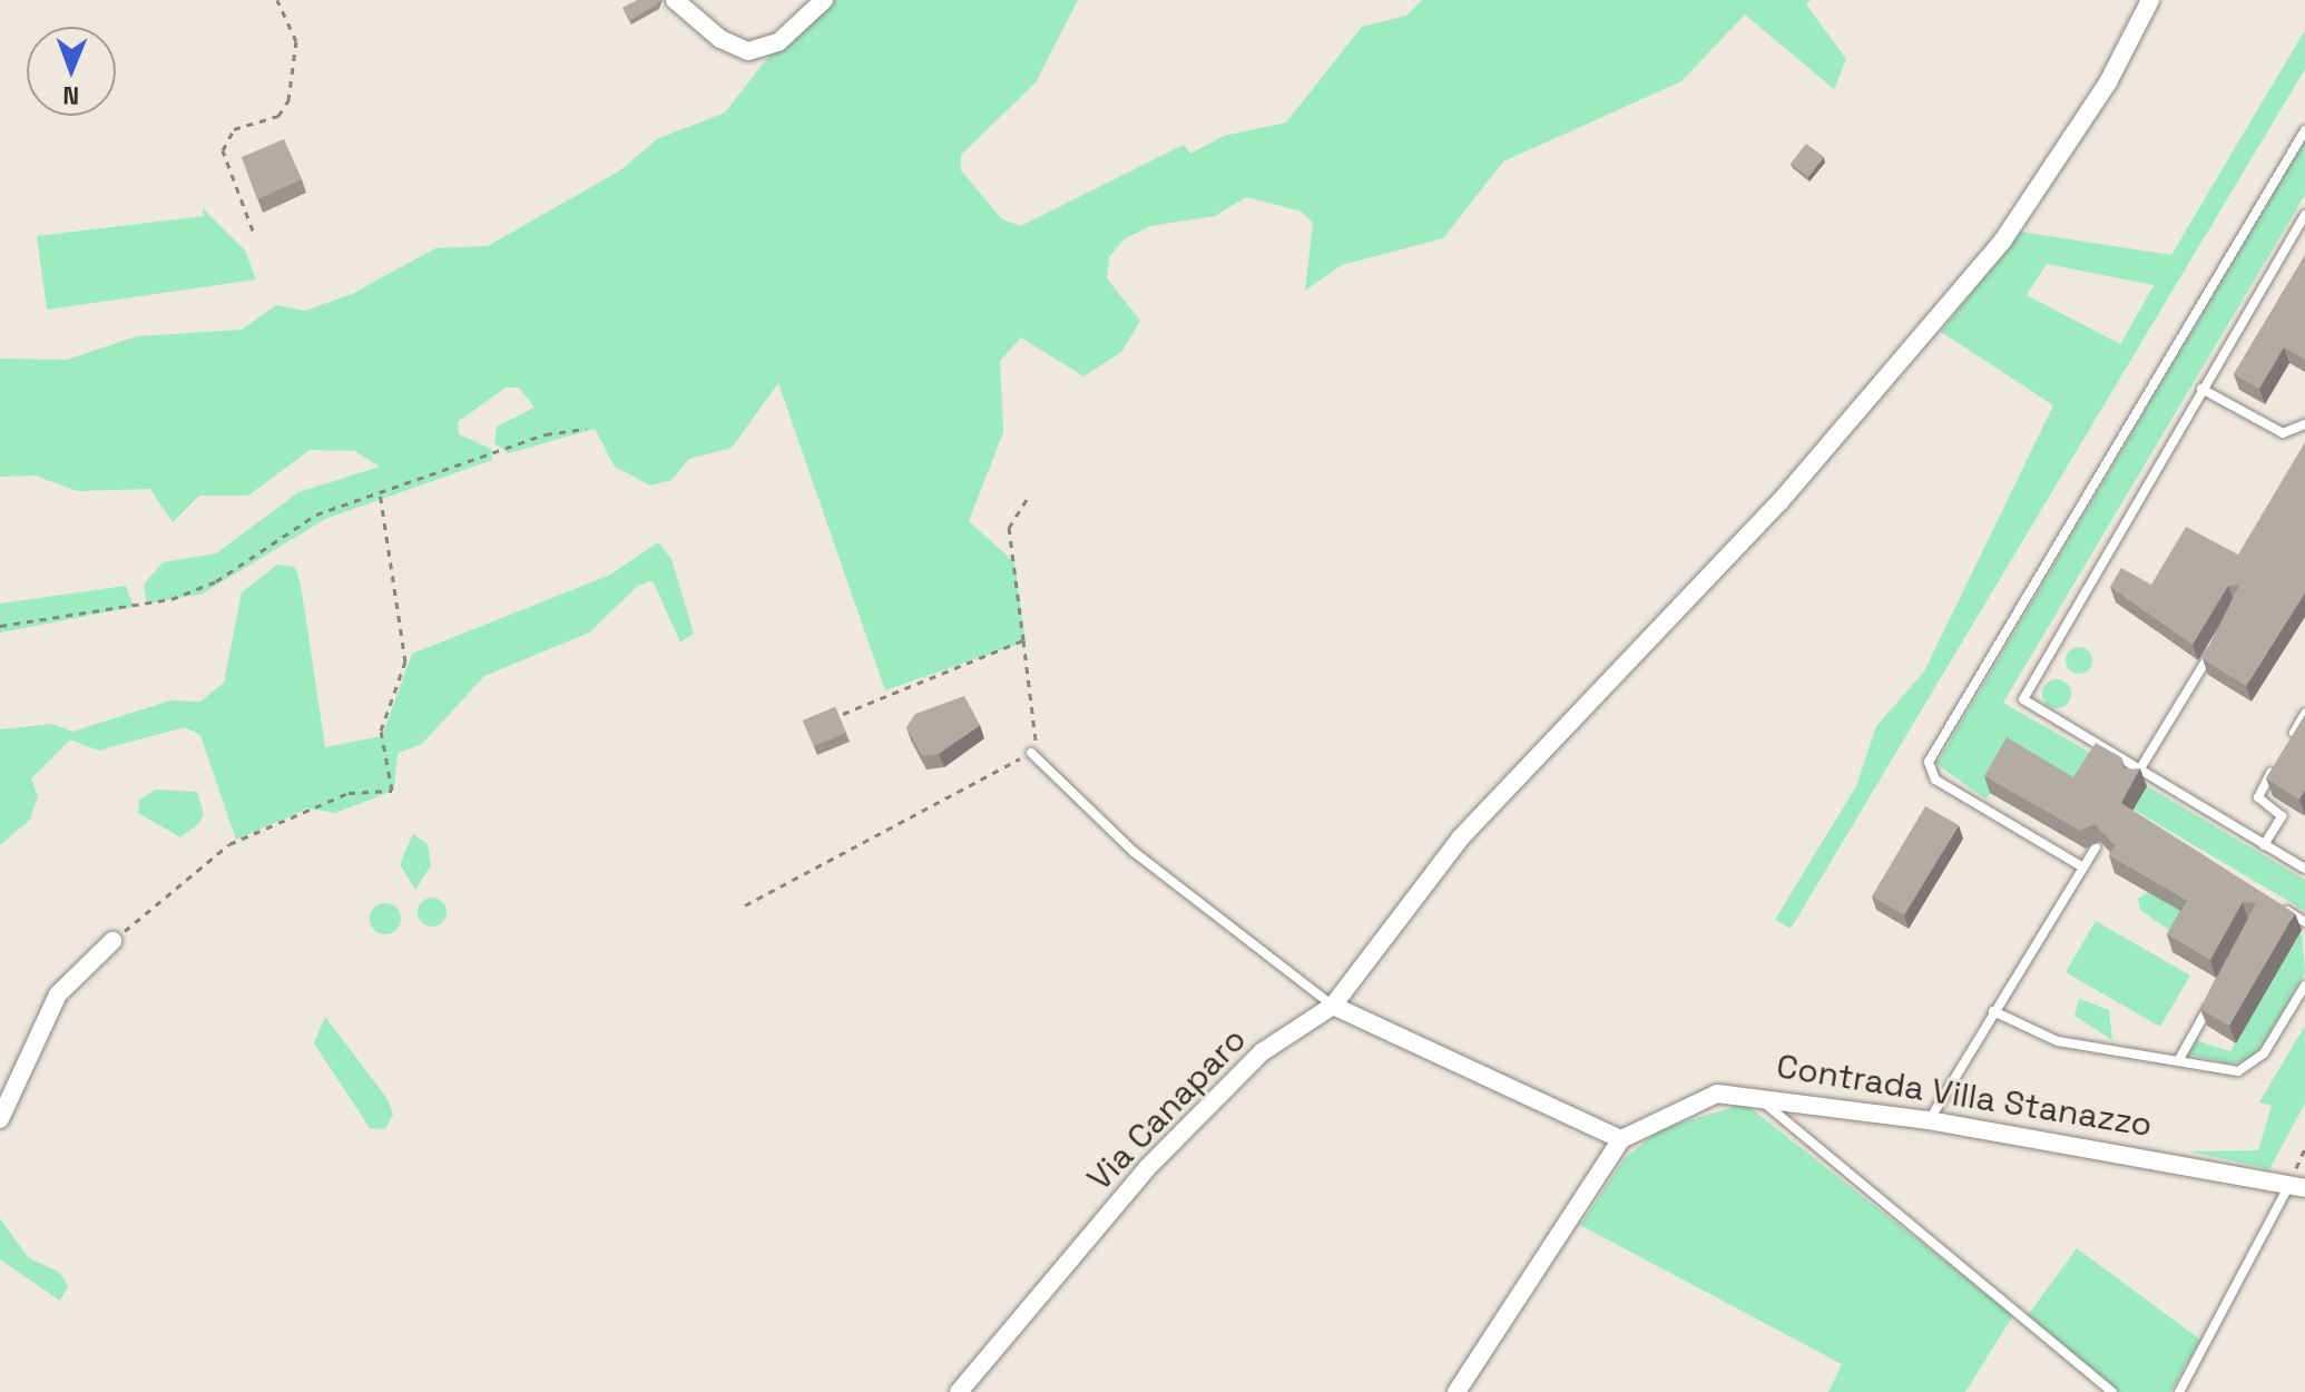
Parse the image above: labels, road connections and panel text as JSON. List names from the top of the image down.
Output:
{
  "streets": {
    "street": ["Contrada Villa Stanazzo", "Via Canaparo"]
  },
  "north": "bottom"
}
